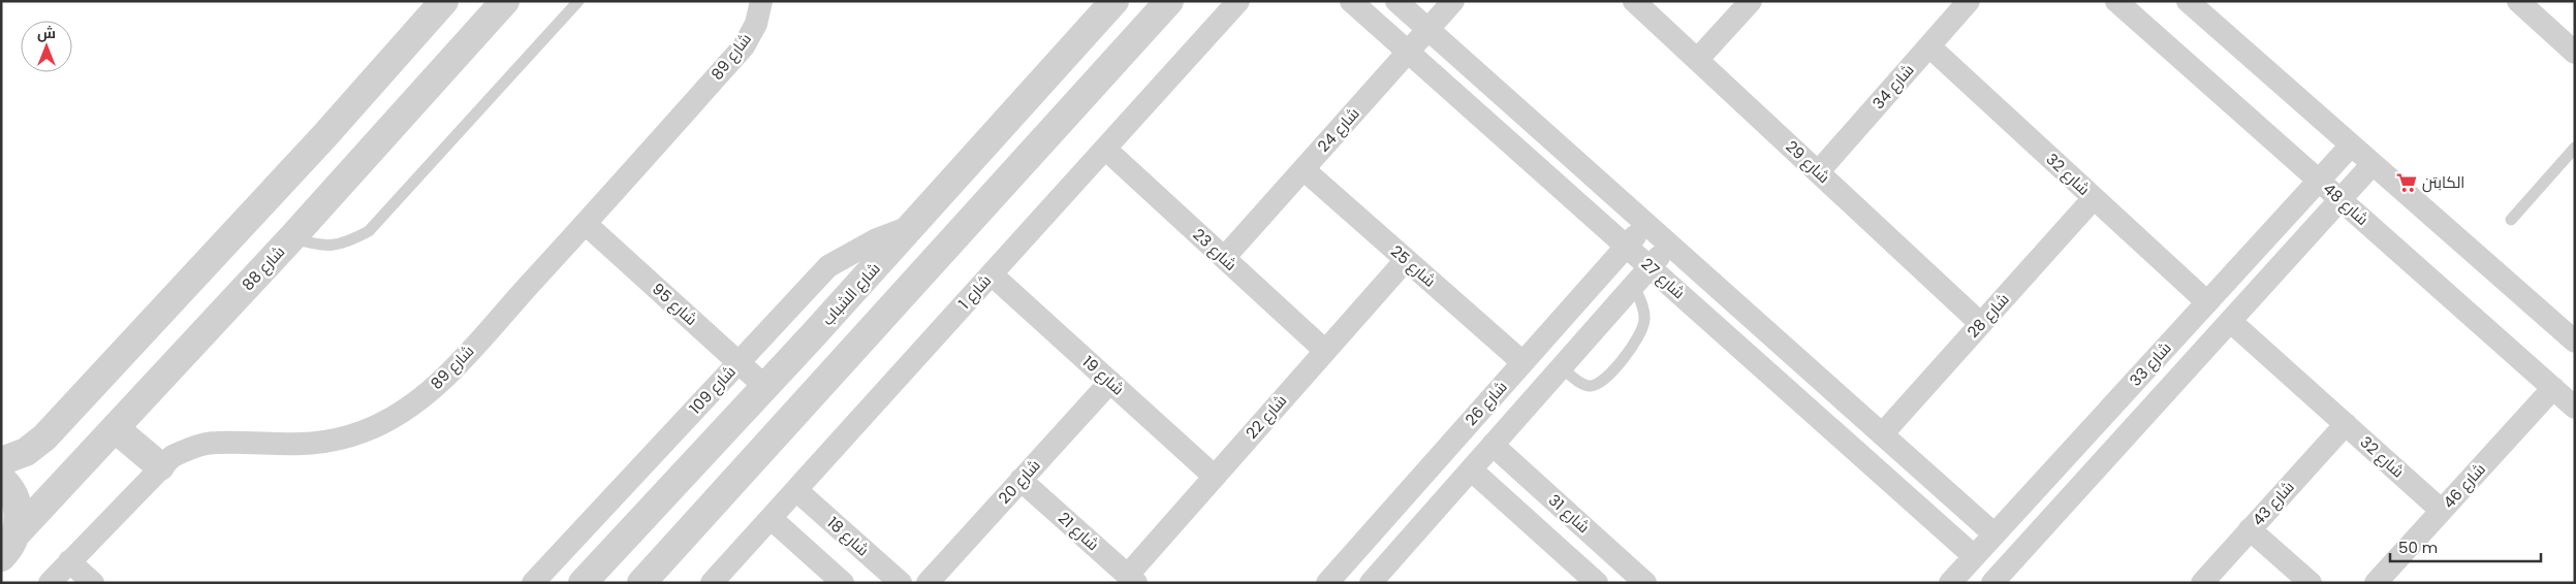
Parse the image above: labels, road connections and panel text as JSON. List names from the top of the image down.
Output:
{
  "streets": {
    "street": [
      "شارع 89",
      "شارع 34",
      "شارع 24",
      "شارع 29",
      "شارع 32",
      "شارع 48",
      "شارع 23",
      "شارع 25",
      "شارع 88",
      "شارع 27",
      "شارع 1",
      "شارع الشباب",
      "شارع 95",
      "شارع 28",
      "شارع 33",
      "شارع 19",
      "شارع 109",
      "شارع 26",
      "شارع 22",
      "شارع 20",
      "شارع 46",
      "شارع 43",
      "شارع 31",
      "شارع 21",
      "شارع 18"
    ]
  },
  "crossings": [
    ["شارع 89", "شارع 95"],
    ["شارع 34", "شارع 29"],
    ["شارع 34", "شارع 32"],
    ["شارع 24", "شارع 23"],
    ["شارع 24", "شارع 25"],
    ["شارع 24", "شارع 27"],
    ["شارع 29", "شارع 28"],
    ["شارع 32", "شارع 28"],
    ["شارع 32", "شارع 33"],
    ["شارع 32", "شارع 46"],
    ["شارع 32", "شارع 43"],
    ["شارع 48", "شارع 33"],
    ["شارع 48", "شارع 46"],
    ["شارع 23", "شارع 1"],
    ["شارع 23", "شارع 22"],
    ["شارع 25", "شارع 26"],
    ["شارع 25", "شارع 22"],
    ["شارع 27", "شارع 28"],
    ["شارع 27", "شارع 33"],
    ["شارع 27", "شارع 26"],
    ["شارع 1", "شارع 19"],
    ["شارع 1", "شارع 18"],
    ["شارع الشباب", "شارع 95"],
    ["شارع الشباب", "شارع 109"],
    ["شارع 95", "شارع 109"],
    ["شارع 19", "شارع 22"],
    ["شارع 19", "شارع 20"],
    ["شارع 26", "شارع 31"],
    ["شارع 22", "شارع 21"],
    ["شارع 20", "شارع 21"]
  ],
  "places": {
    "supermarket": ["الكابتن"]
  },
  "scale_bar": "50 m",
  "north": "top"
}
